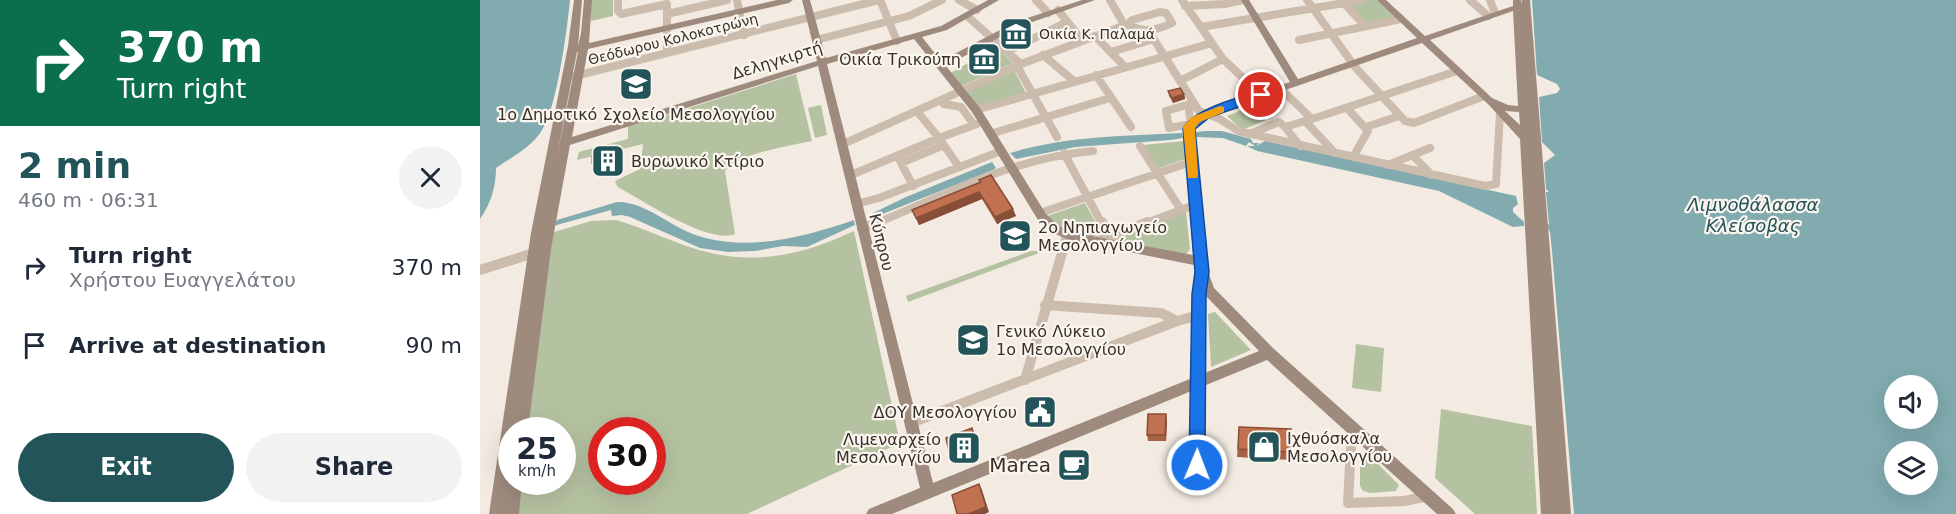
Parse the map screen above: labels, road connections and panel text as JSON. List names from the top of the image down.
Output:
{
  "streets": {
    "street": ["Θεόδωρου Κολοκοτρώνη", "Δεληγκιρτή", "Κύπρου"]
  },
  "crossings": [
    ["Θεόδωρου Κολοκοτρώνη", "Κύπρου"],
    ["Δεληγκιρτή", "Κύπρου"]
  ],
  "water": ["Λιμνοθάλασσα Κλείσοβας"],
  "places": {
    "museum": ["Οικία Κ. Παλαμά", "Οικία Τρικούπη"],
    "school or university": ["1ο Δημοτικό Σχολείο Μεσολογγίου", "2ο Νηπιαγωγείο Μεσολογγίου", "Γενικό Λύκειο 1ο Μεσολογγίου"],
    "building": ["Βυρωνικό Κτίριο", "Λιμεναρχείο Μεσολογγίου"],
    "public building": ["ΔΟΥ Μεσολογγίου"],
    "shop": ["Ιχθυόσκαλα Μεσολογγίου"],
    "cafe": ["Marea"]
  },
  "page": {
    "turn": ["370 m", "Turn right"],
    "heading": ["2 min", "460 m · 06:31"],
    "list": [
      {
        "name": "Turn right",
        "note": "Χρήστου Ευαγγελάτου",
        "value": "370 m"
      },
      {
        "name": "Arrive at destination",
        "value": "90 m"
      }
    ],
    "speed": "25 km/h",
    "limit": "30",
    "buttons": ["Exit", "Share"]
  }
}
